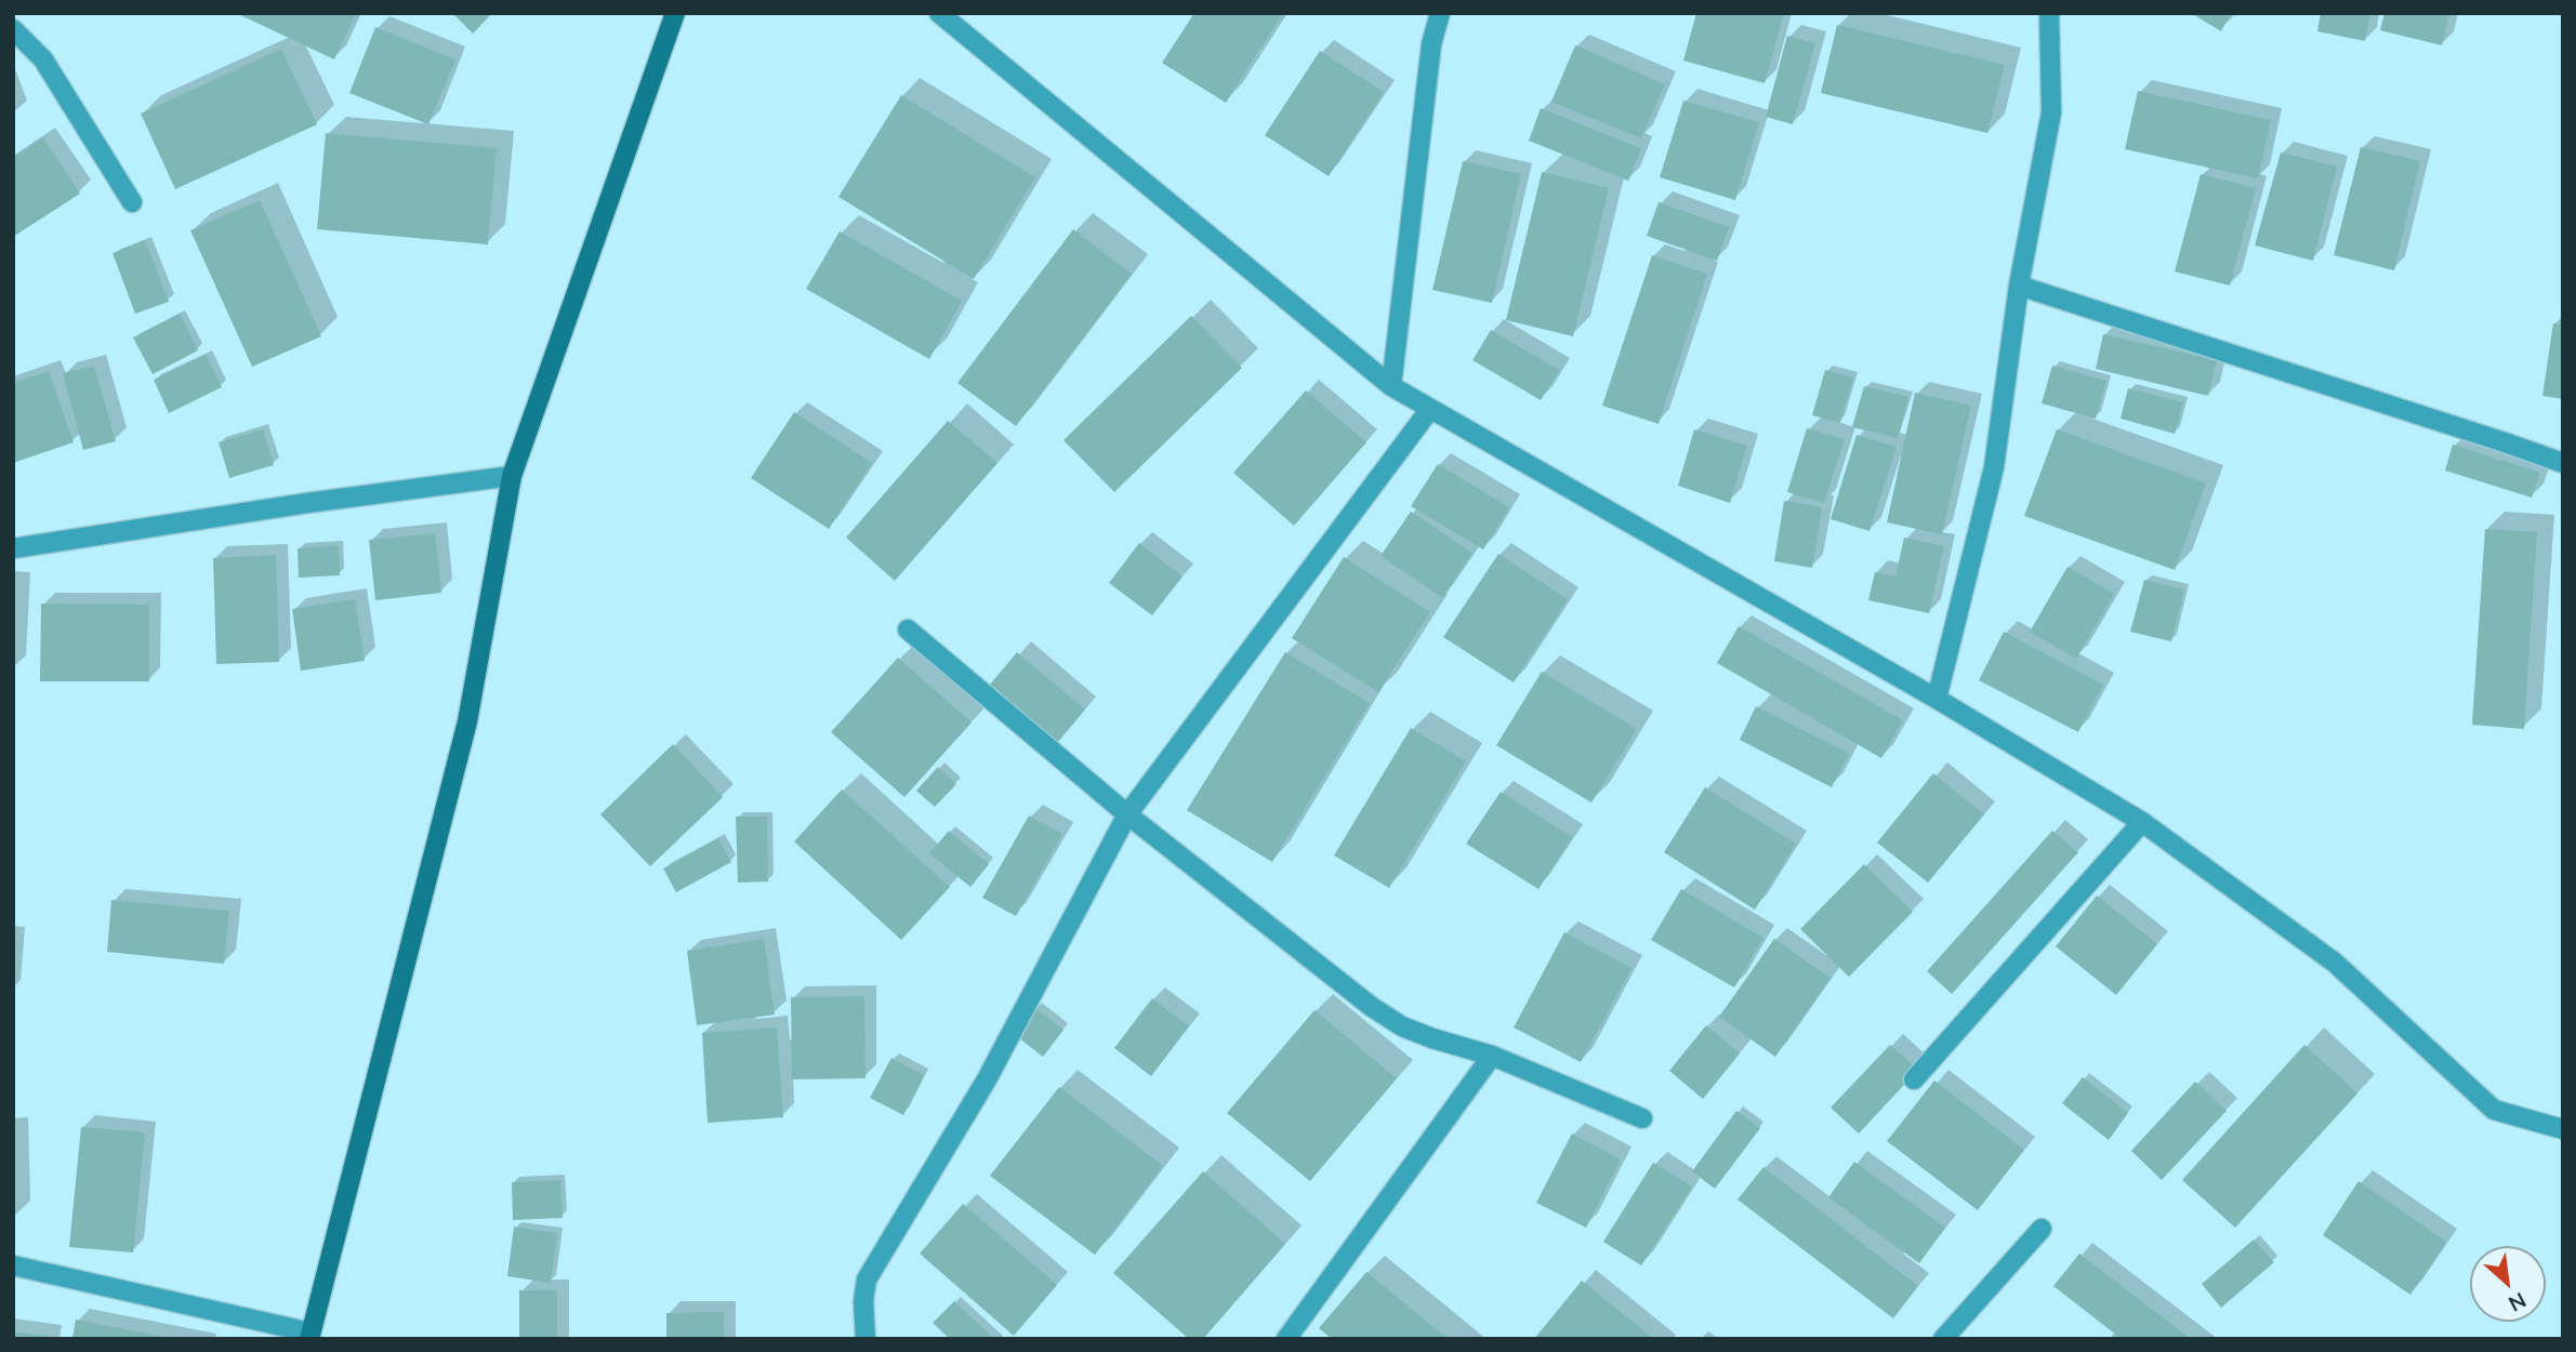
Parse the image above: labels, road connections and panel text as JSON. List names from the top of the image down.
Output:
{
  "north": "bottom right"
}
